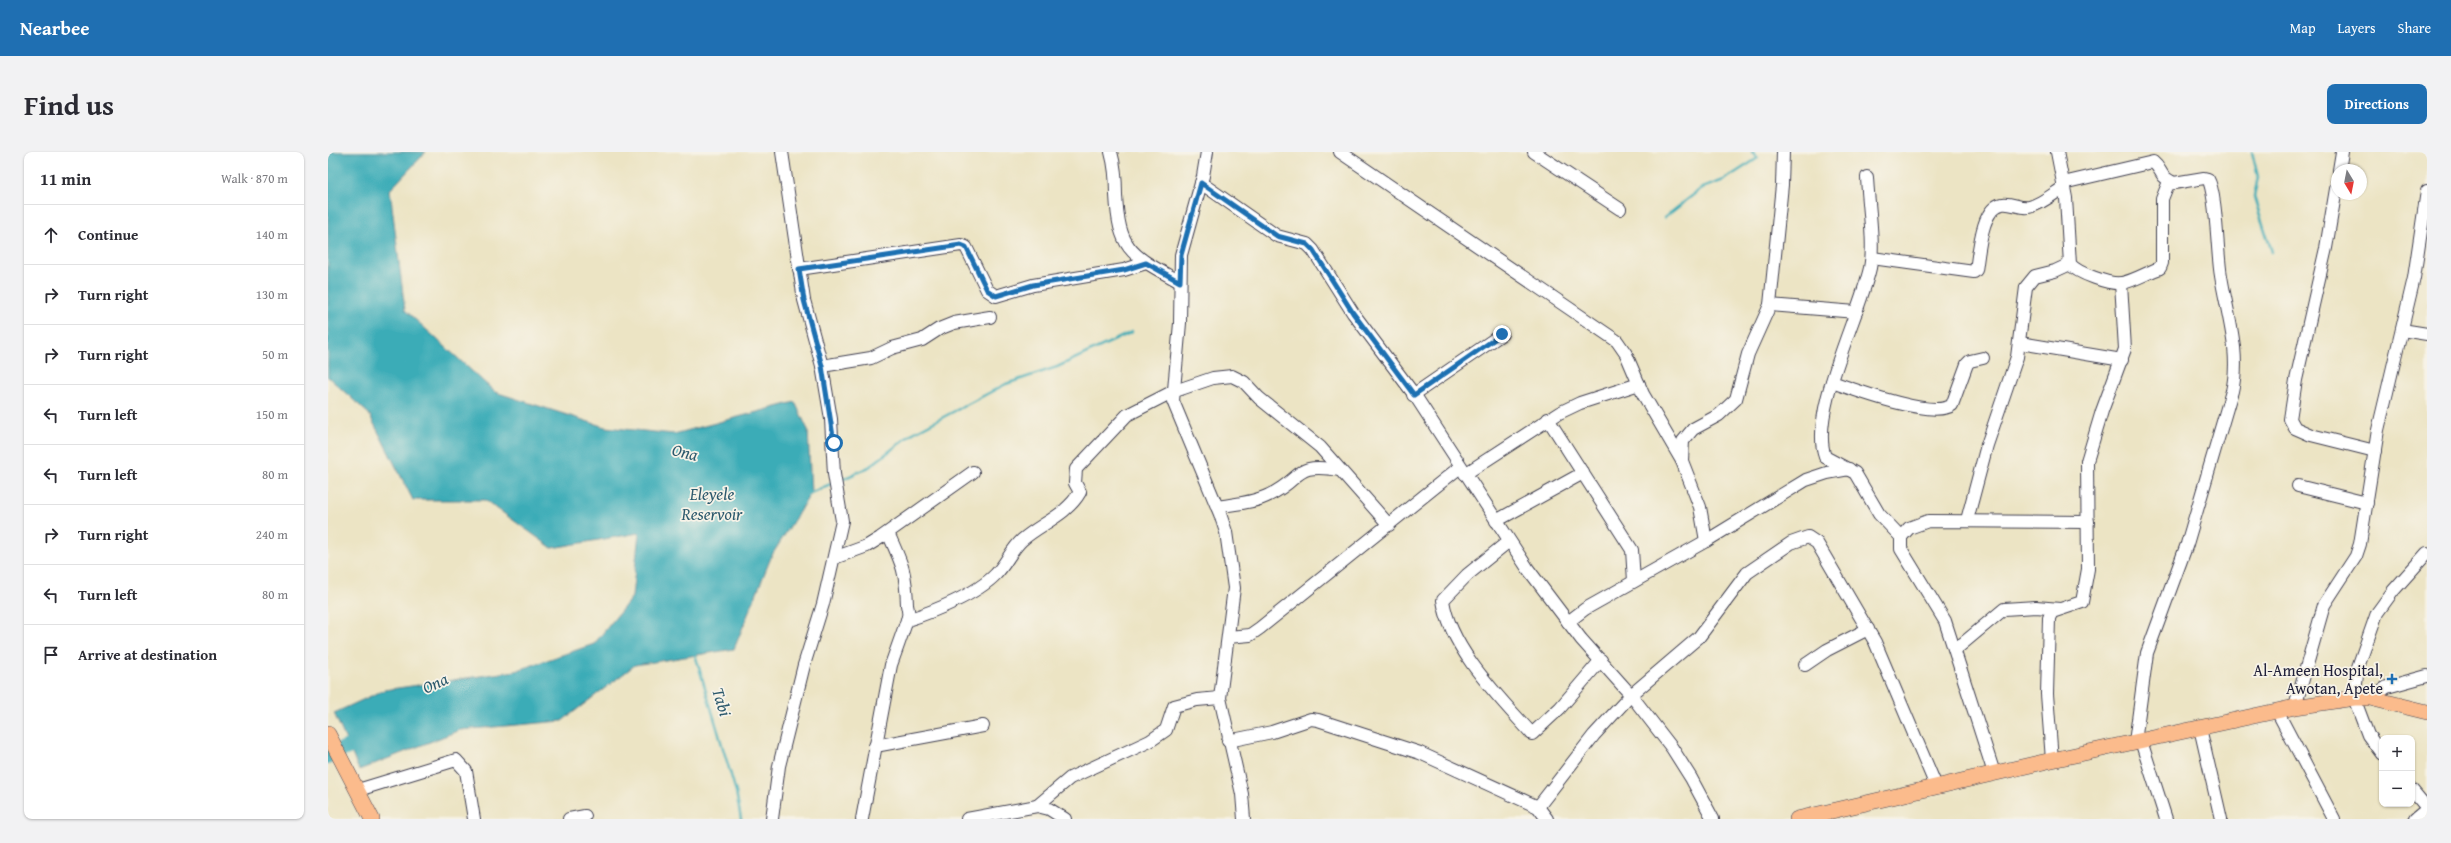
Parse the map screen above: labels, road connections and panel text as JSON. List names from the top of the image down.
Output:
{
  "water": ["Ona", "Eleyele Reservoir", "Tabi"],
  "places": {
    "health": ["Al-Ameen Hospital, Awotan, Apete"]
  },
  "north": "bottom",
  "page": {
    "header": "Nearbee",
    "nav": ["Map", "Layers", "Share"],
    "title": "Find us",
    "buttons": "Directions",
    "heading": ["11 min", "Walk · 870 m"],
    "list": [
      ["Continue", "140 m"],
      ["Turn right", "130 m"],
      ["Turn right", "50 m"],
      ["Turn left", "150 m"],
      ["Turn left", "80 m"],
      ["Turn right", "240 m"],
      ["Turn left", "80 m"],
      "Arrive at destination"
    ],
    "map_buttons": ["+", "−"]
  }
}
